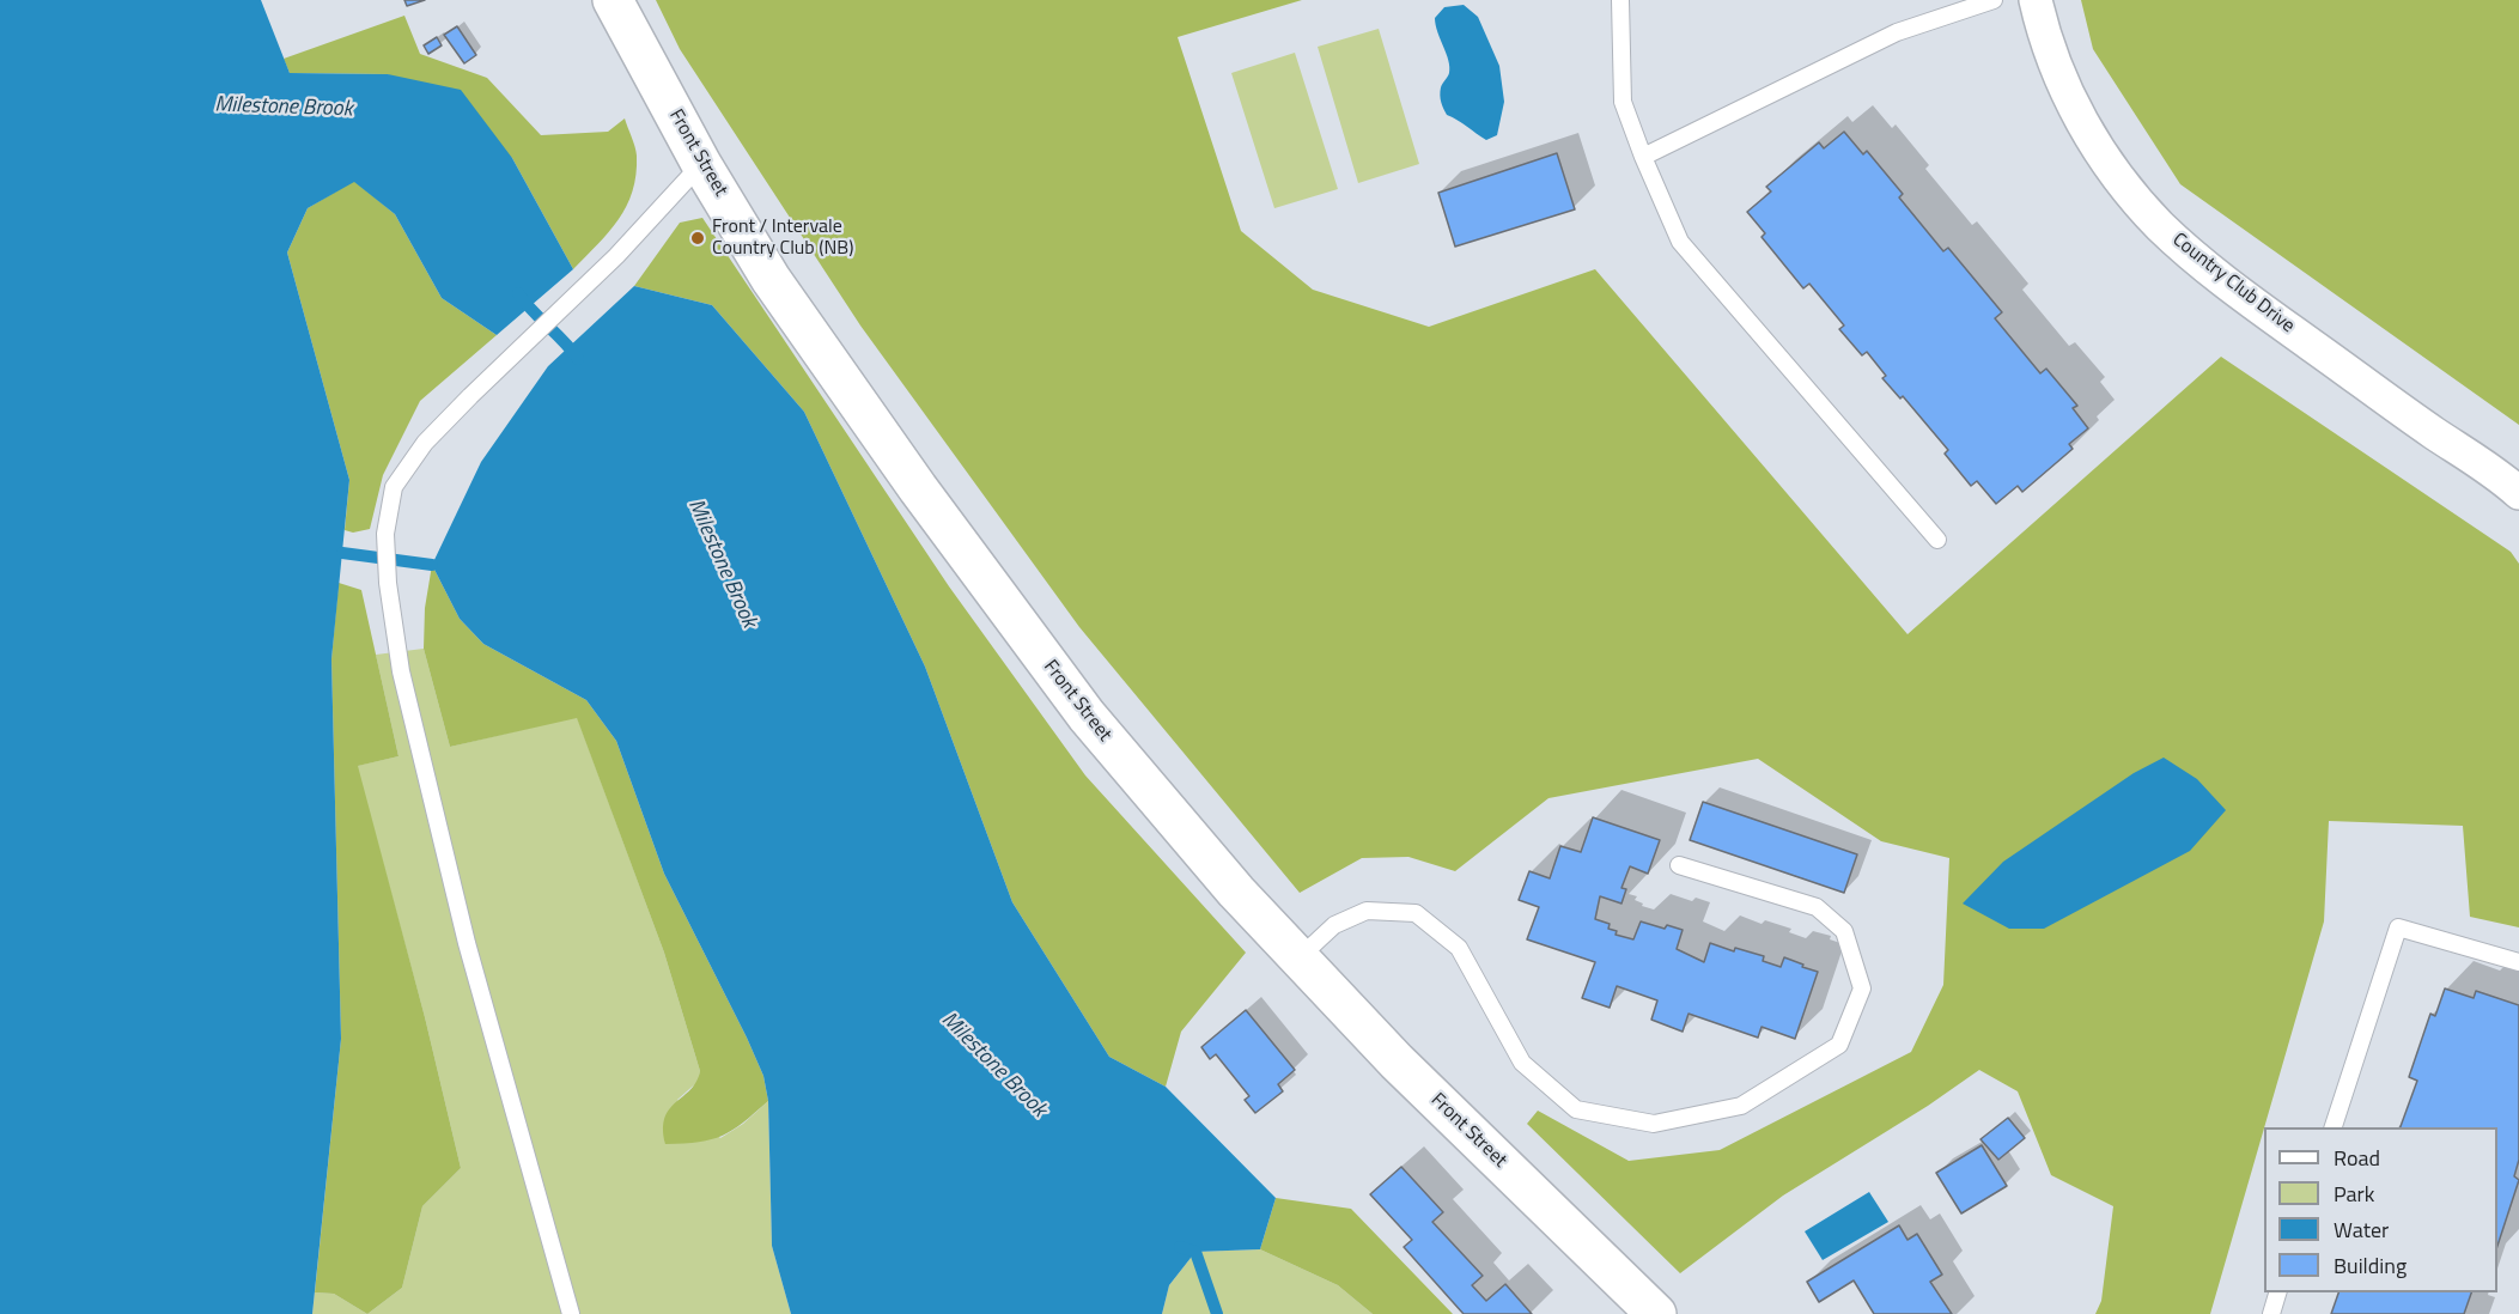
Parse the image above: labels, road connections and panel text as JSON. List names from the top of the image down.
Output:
{
  "streets": {
    "main road": ["Front Street"],
    "street": ["Country Club Drive"]
  },
  "water": ["Milestone Brook"],
  "places": ["Front / Intervale Country Club (NB)"],
  "legend": [
    "Road",
    "Park",
    "Water",
    "Building"
  ]
}
